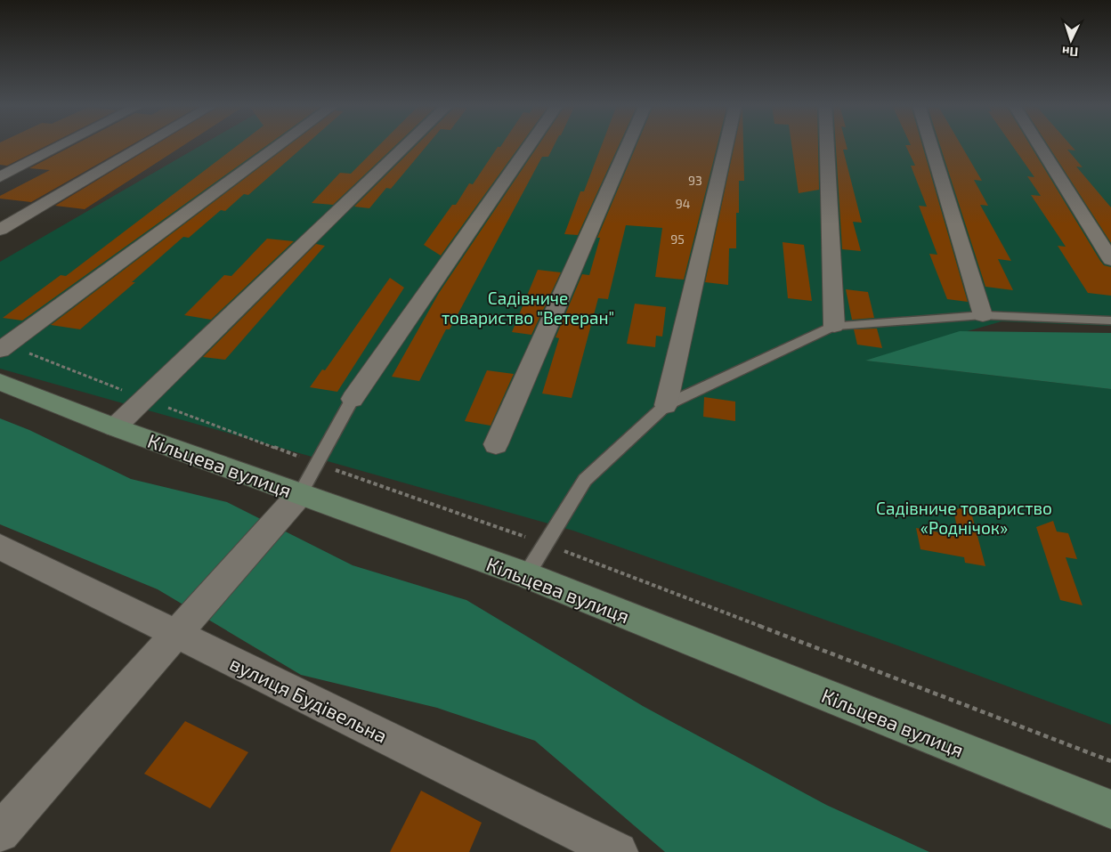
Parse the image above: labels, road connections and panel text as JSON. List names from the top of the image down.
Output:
{
  "streets": {
    "main road": ["Кільцева вулиця"],
    "street": ["вулиця Будівельна"]
  },
  "parks": ["Садівниче товариство \"Ветеран\"", "Садівниче товариство «Роднічок»"],
  "house_numbers": ["93", "94", "95"],
  "north": "bottom"
}
